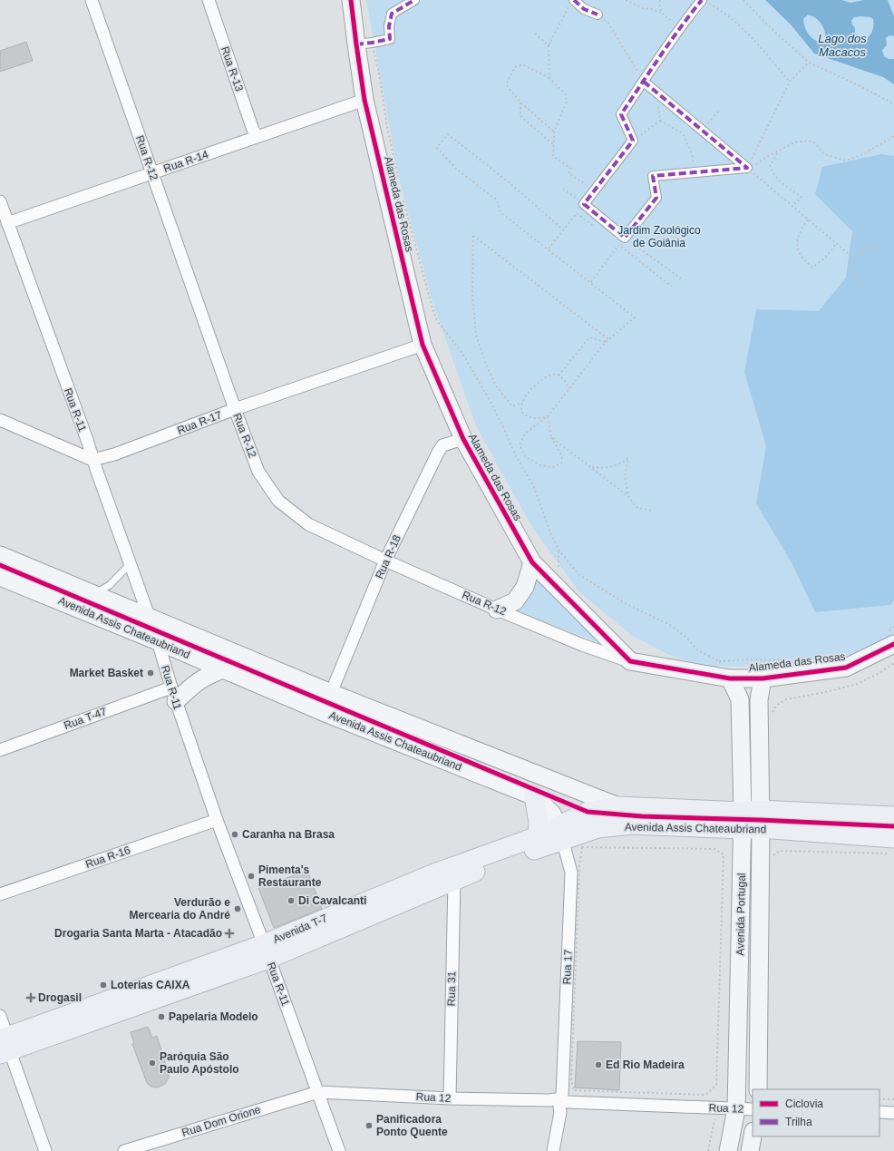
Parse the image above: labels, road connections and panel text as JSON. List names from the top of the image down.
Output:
{
  "streets": {
    "main road": [
      "Alameda das Rosas",
      "Avenida Assis Chateaubriand",
      "Avenida Portugal",
      "Avenida T-7"
    ],
    "street": [
      "Rua R-13",
      "Rua R-12",
      "Rua R-14",
      "Rua R-11",
      "Rua R-17",
      "Rua R-18",
      "Rua T-47",
      "Rua R-16",
      "Rua 17",
      "Rua 31",
      "Rua 12",
      "Rua Dom Orione"
    ]
  },
  "crossings": [
    ["Rua R-13", "Rua R-14"],
    ["Rua R-12", "Rua R-14"],
    ["Rua R-12", "Alameda das Rosas"],
    ["Rua R-12", "Rua R-17"],
    ["Rua R-12", "Rua R-18"],
    ["Rua R-14", "Alameda das Rosas"],
    ["Rua R-14", "Rua R-11"],
    ["Alameda das Rosas", "Rua R-17"],
    ["Alameda das Rosas", "Rua R-18"],
    ["Alameda das Rosas", "Avenida Portugal"],
    ["Rua R-11", "Rua R-17"],
    ["Rua R-11", "Avenida Assis Chateaubriand"],
    ["Rua R-11", "Rua T-47"],
    ["Rua R-11", "Rua R-16"],
    ["Rua R-11", "Avenida T-7"],
    ["Rua R-11", "Rua 12"],
    ["Rua R-11", "Rua Dom Orione"],
    ["Rua R-18", "Avenida Assis Chateaubriand"],
    ["Avenida Assis Chateaubriand", "Avenida Portugal"],
    ["Avenida Assis Chateaubriand", "Avenida T-7"],
    ["Avenida Assis Chateaubriand", "Rua 17"],
    ["Avenida Portugal", "Rua 12"],
    ["Avenida T-7", "Rua 17"],
    ["Avenida T-7", "Rua 31"],
    ["Rua 17", "Rua 12"],
    ["Rua 31", "Rua 12"],
    ["Rua 12", "Rua Dom Orione"]
  ],
  "water": ["Lago dos Macacos"],
  "parks": ["Jardim Zoológico de Goiânia"],
  "places": {
    "other": [
      "Market Basket",
      "Caranha na Brasa",
      "Pimenta's Restaurante",
      "Di Cavalcanti",
      "Verdurão e Mercearia do André",
      "Loterias CAIXA",
      "Papelaria Modelo",
      "Paróquia São Paulo Apóstolo",
      "Ed Rio Madeira",
      "Panificadora Ponto Quente"
    ],
    "health": ["Drogaria Santa Marta - Atacadão", "Drogasil"]
  },
  "legend": ["Ciclovia", "Trilha"]
}
